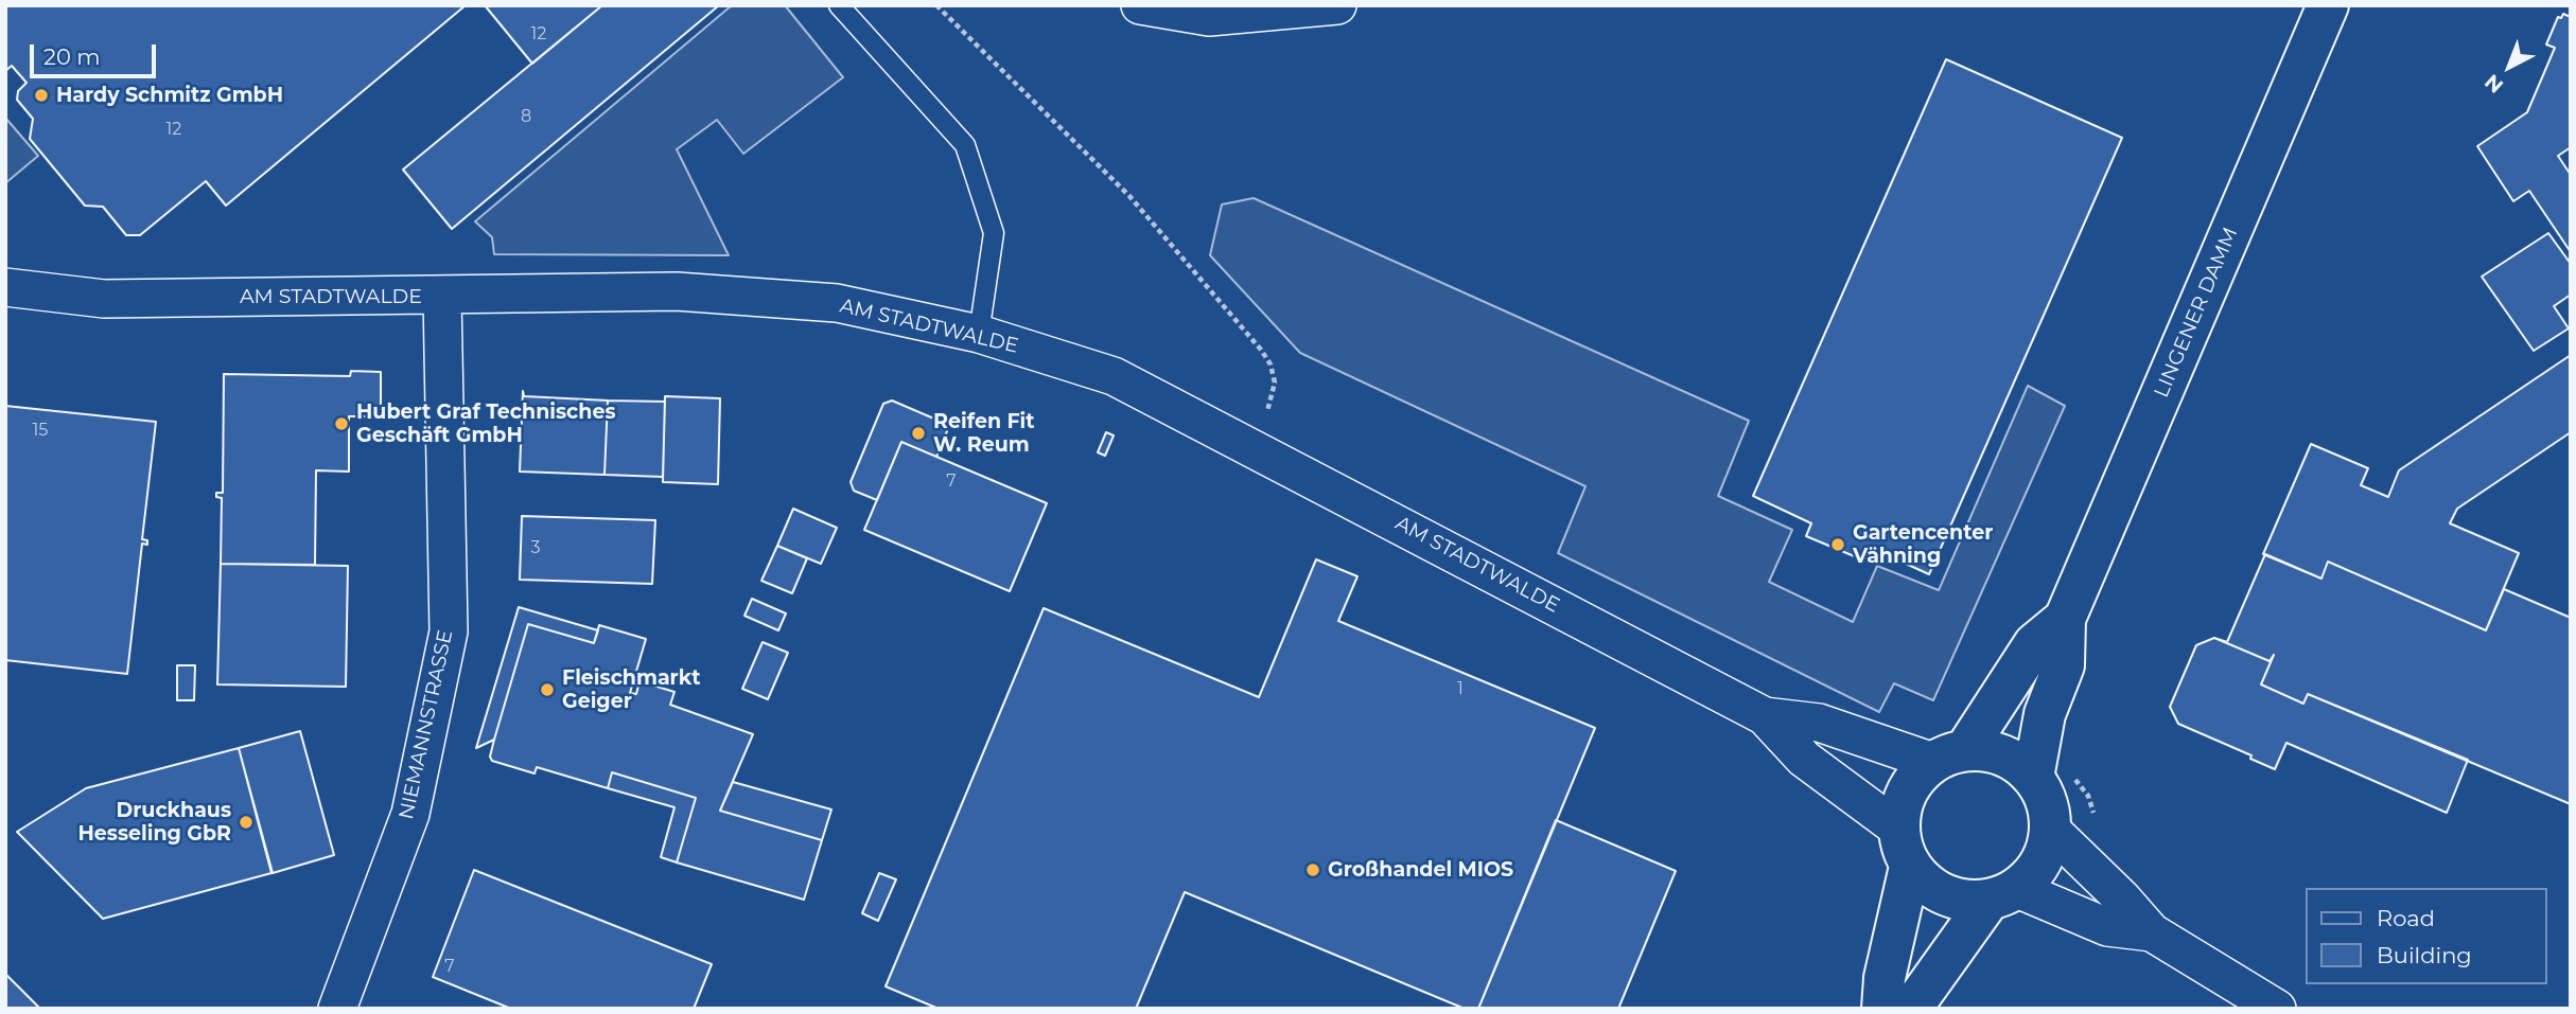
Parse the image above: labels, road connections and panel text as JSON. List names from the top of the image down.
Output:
{
  "streets": {
    "main road": ["LINGENER DAMM"],
    "street": ["AM STADTWALDE", "NIEMANNSTRASSE"]
  },
  "crossings": [
    ["AM STADTWALDE", "LINGENER DAMM"],
    ["AM STADTWALDE", "NIEMANNSTRASSE"]
  ],
  "places": [
    "Hardy Schmitz GmbH",
    "Hubert Graf Technisches Geschäft GmbH",
    "Reifen Fit W. Reum",
    "Gartencenter Vähning",
    "Fleischmarkt Geiger",
    "Druckhaus Hesseling GbR",
    "Großhandel MIOS"
  ],
  "house_numbers": [
    "12",
    "8",
    "12",
    "15",
    "7",
    "3",
    "1",
    "7"
  ],
  "legend": ["Road", "Building"],
  "scale_bar": "20 m",
  "north": "bottom left"
}
